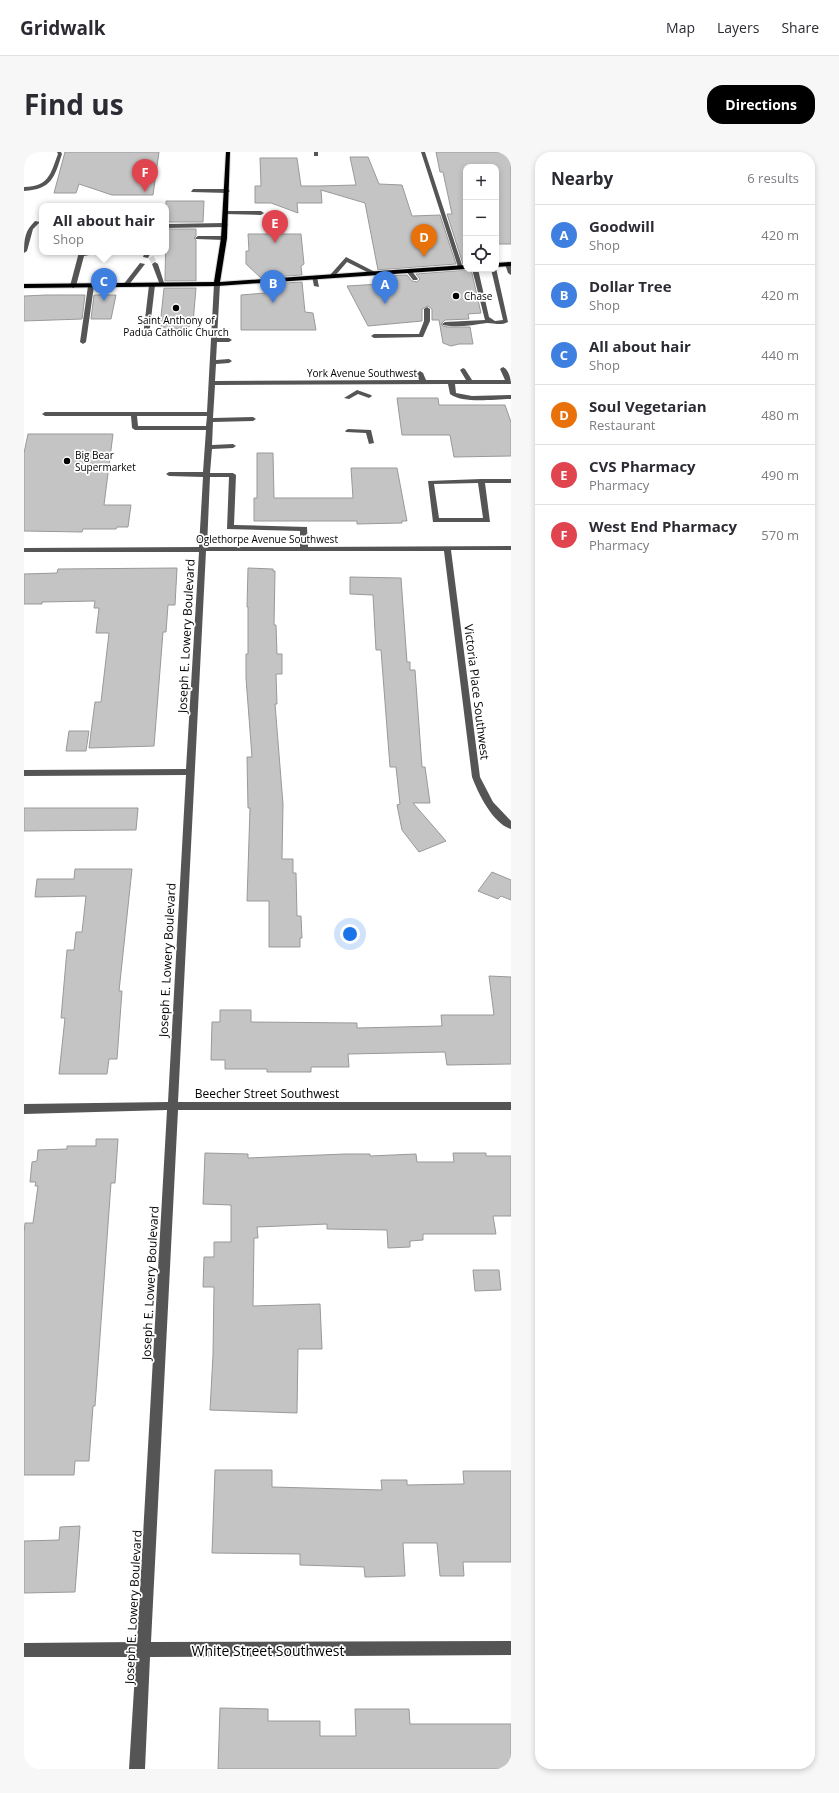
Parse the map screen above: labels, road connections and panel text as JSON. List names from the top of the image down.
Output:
{
  "streets": {
    "main road": ["Joseph E. Lowery Boulevard"],
    "street": [
      "York Avenue Southwest",
      "Oglethorpe Avenue Southwest",
      "Victoria Place Southwest",
      "Beecher Street Southwest",
      "White Street Southwest"
    ]
  },
  "crossings": [
    ["York Avenue Southwest", "Joseph E. Lowery Boulevard"],
    ["Oglethorpe Avenue Southwest", "Joseph E. Lowery Boulevard"],
    ["Oglethorpe Avenue Southwest", "Victoria Place Southwest"],
    ["Joseph E. Lowery Boulevard", "Beecher Street Southwest"],
    ["Joseph E. Lowery Boulevard", "White Street Southwest"]
  ],
  "places": ["Chase", "Saint Anthony of Padua Catholic Church", "Big Bear Supermarket"],
  "page": {
    "header": "Gridwalk",
    "nav": ["Map", "Layers", "Share"],
    "title": "Find us",
    "buttons": "Directions",
    "heading": ["Nearby", "6 results"],
    "pins": [
      "F",
      "E",
      "D",
      "C",
      "B",
      "A"
    ],
    "map_buttons": ["+", "−"],
    "popup": ["All about hair", "Shop"],
    "list": [
      {
        "mark": "A",
        "name": "Goodwill",
        "note": "Shop",
        "value": "420 m"
      },
      {
        "mark": "B",
        "name": "Dollar Tree",
        "note": "Shop",
        "value": "420 m"
      },
      {
        "mark": "C",
        "name": "All about hair",
        "note": "Shop",
        "value": "440 m"
      },
      {
        "mark": "D",
        "name": "Soul Vegetarian",
        "note": "Restaurant",
        "value": "480 m"
      },
      {
        "mark": "E",
        "name": "CVS Pharmacy",
        "note": "Pharmacy",
        "value": "490 m"
      },
      {
        "mark": "F",
        "name": "West End Pharmacy",
        "note": "Pharmacy",
        "value": "570 m"
      }
    ]
  }
}
